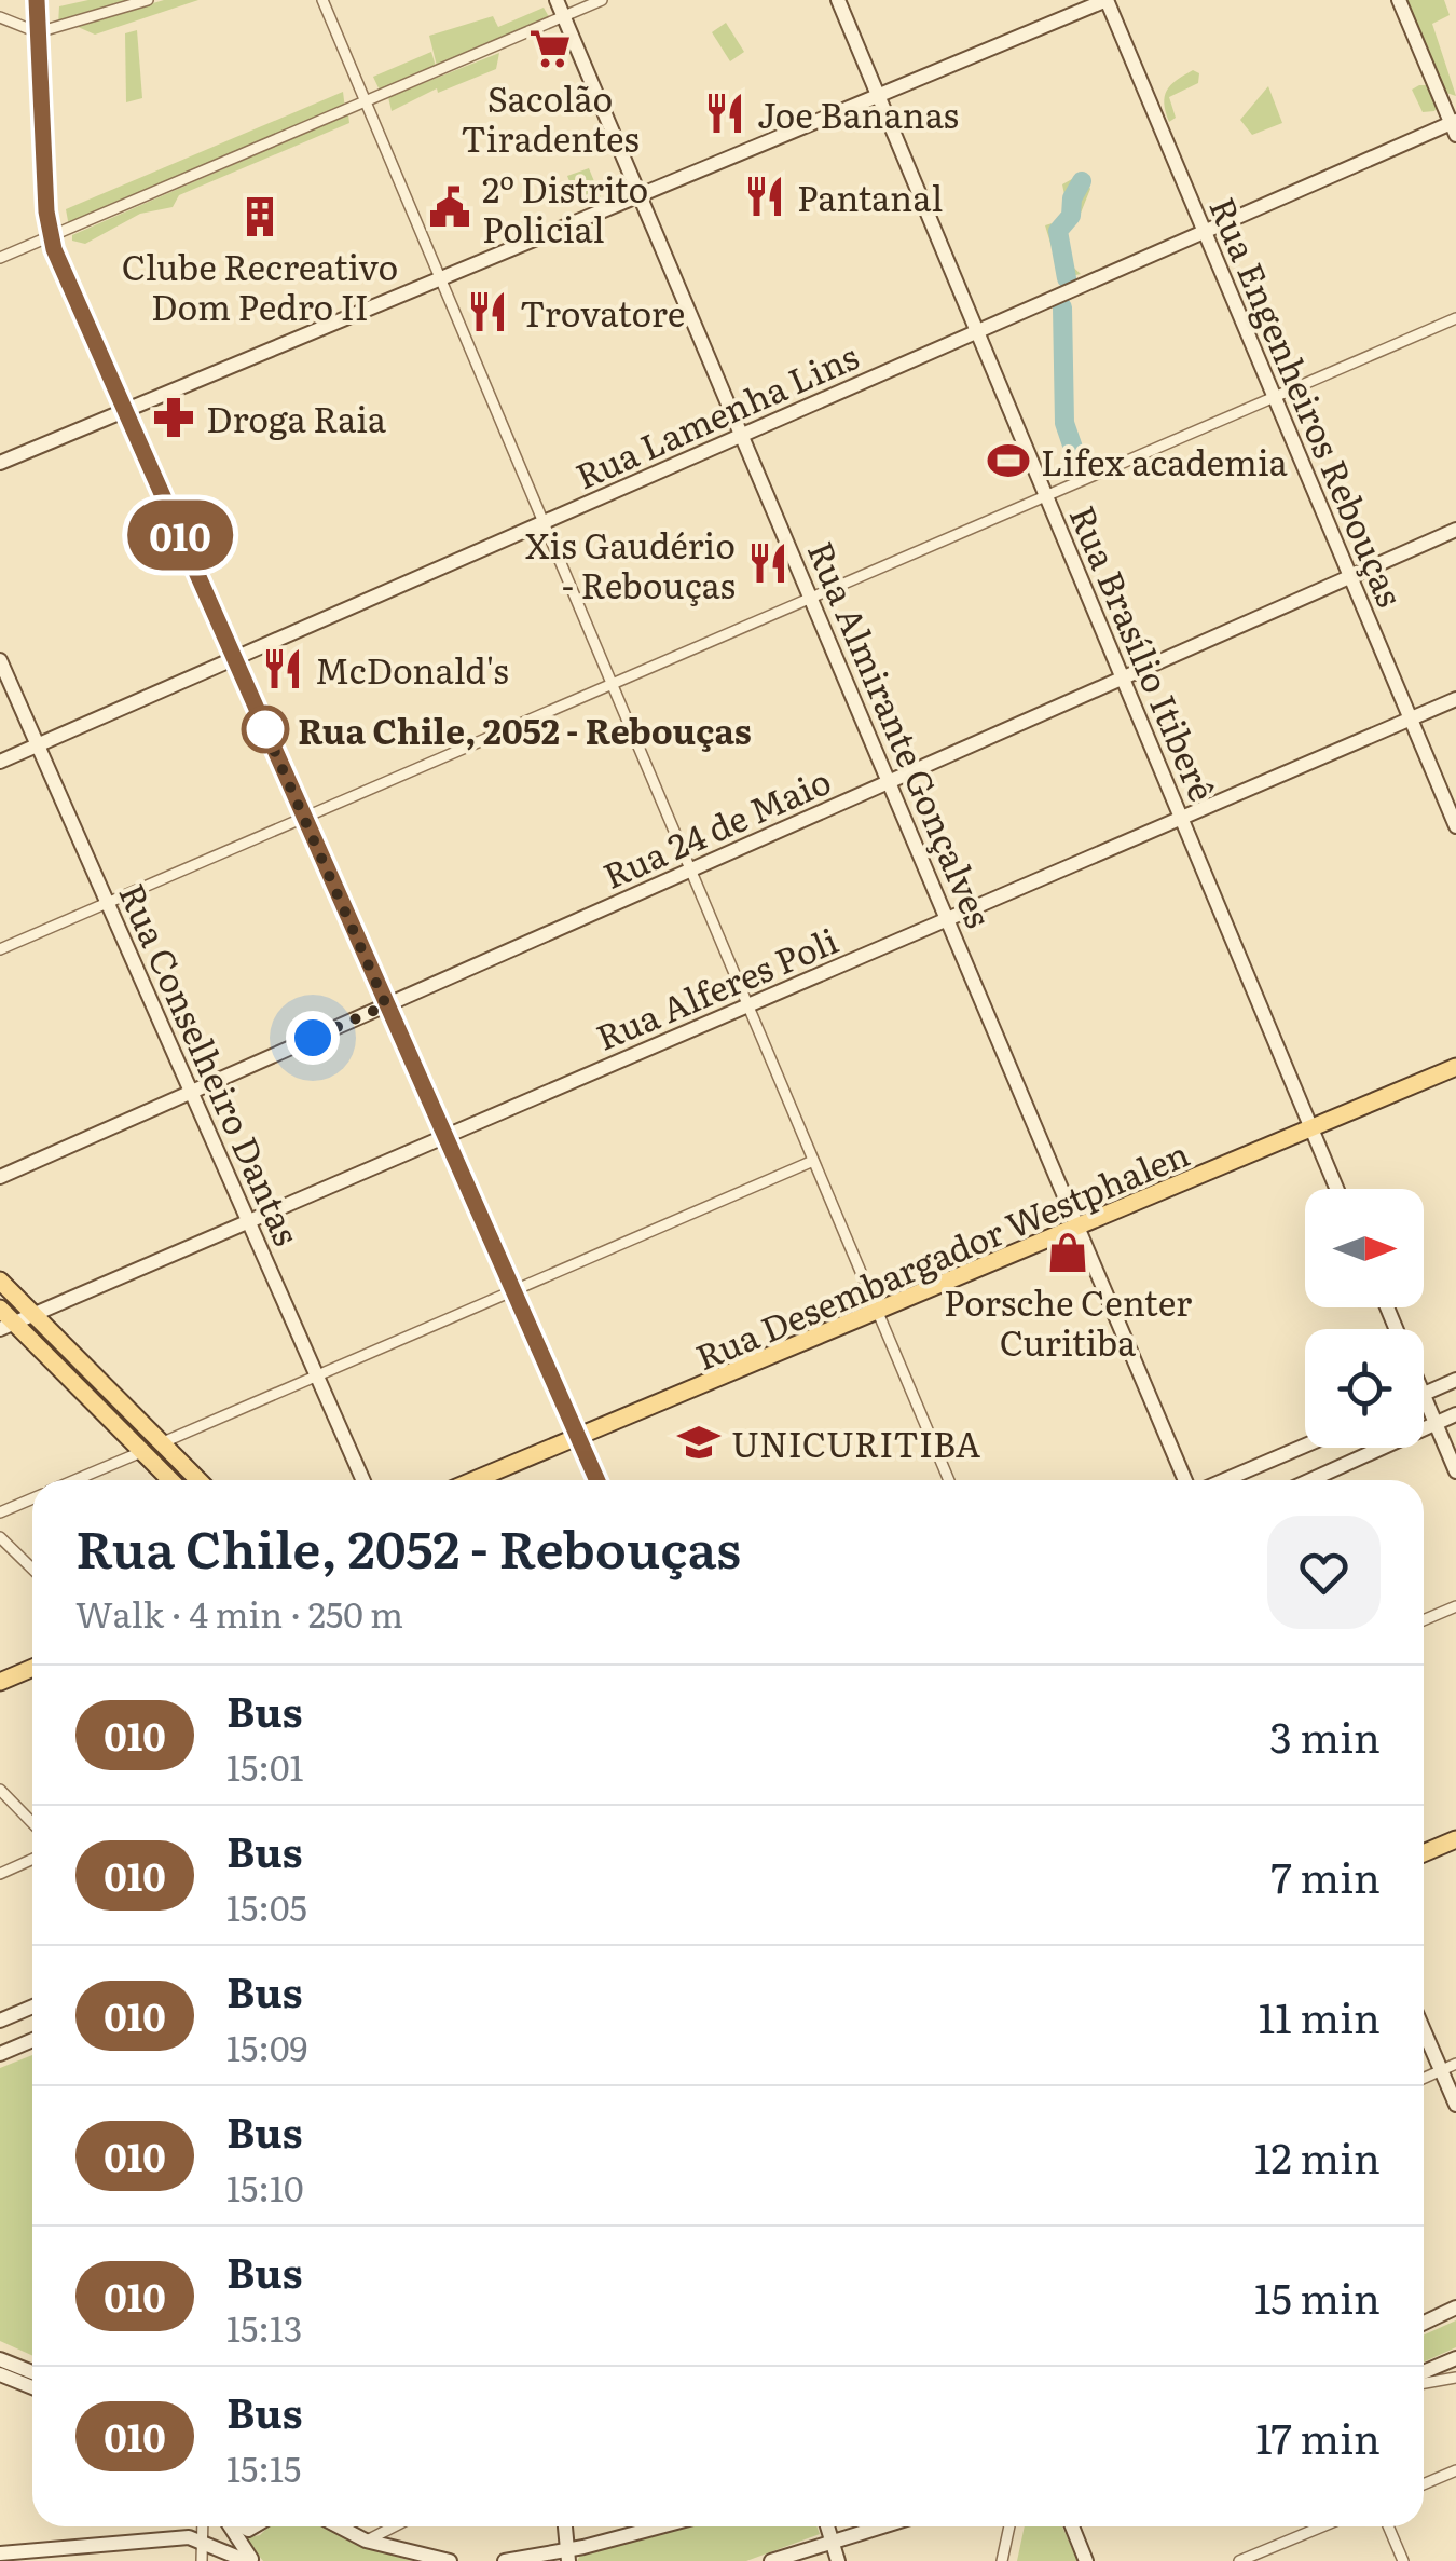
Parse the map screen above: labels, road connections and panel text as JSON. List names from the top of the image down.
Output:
{
  "streets": {
    "main road": [
      "Rua Engenheiros Rebouças",
      "Rua Lamenha Lins",
      "Rua Brasílio Itiberê",
      "Rua Almirante Gonçalves",
      "Rua 24 de Maio",
      "Rua Alferes Poli",
      "Rua Conselheiro Dantas",
      "Rua Desembargador Westphalen"
    ]
  },
  "crossings": [
    ["Rua Engenheiros Rebouças", "Rua Lamenha Lins"],
    ["Rua Engenheiros Rebouças", "Rua 24 de Maio"],
    ["Rua Engenheiros Rebouças", "Rua Alferes Poli"],
    ["Rua Lamenha Lins", "Rua Brasílio Itiberê"],
    ["Rua Lamenha Lins", "Rua Almirante Gonçalves"],
    ["Rua Lamenha Lins", "Rua Conselheiro Dantas"],
    ["Rua Brasílio Itiberê", "Rua 24 de Maio"],
    ["Rua Brasílio Itiberê", "Rua Alferes Poli"],
    ["Rua Brasílio Itiberê", "Rua Desembargador Westphalen"],
    ["Rua Almirante Gonçalves", "Rua 24 de Maio"],
    ["Rua Almirante Gonçalves", "Rua Alferes Poli"],
    ["Rua Almirante Gonçalves", "Rua Desembargador Westphalen"],
    ["Rua 24 de Maio", "Rua Conselheiro Dantas"],
    ["Rua Alferes Poli", "Rua Conselheiro Dantas"]
  ],
  "places": {
    "supermarket": ["Sacolão Tiradentes"],
    "restaurant": [
      "Joe Bananas",
      "Pantanal",
      "Trovatore",
      "Xis Gaudério - Rebouças",
      "McDonald's"
    ],
    "public building": ["2º Distrito Policial"],
    "building": ["Clube Recreativo Dom Pedro II"],
    "pharmacy": ["Droga Raia"],
    "sports": ["Lifex academia"],
    "other": ["Rua Chile, 2052 - Rebouças"],
    "shop": ["Porsche Center Curitiba"],
    "school or university": ["UNICURITIBA"]
  },
  "lines": ["bus line 010"],
  "north": "right",
  "page": {
    "on_map": "010",
    "heading": ["Rua Chile, 2052 - Rebouças", "Walk · 4 min · 250 m"],
    "list": [
      {
        "mark": "010",
        "name": "Bus",
        "note": "15:01",
        "value": "3 min"
      },
      {
        "mark": "010",
        "name": "Bus",
        "note": "15:05",
        "value": "7 min"
      },
      {
        "mark": "010",
        "name": "Bus",
        "note": "15:09",
        "value": "11 min"
      },
      {
        "mark": "010",
        "name": "Bus",
        "note": "15:10",
        "value": "12 min"
      },
      {
        "mark": "010",
        "name": "Bus",
        "note": "15:13",
        "value": "15 min"
      },
      {
        "mark": "010",
        "name": "Bus",
        "note": "15:15",
        "value": "17 min"
      }
    ]
  }
}
